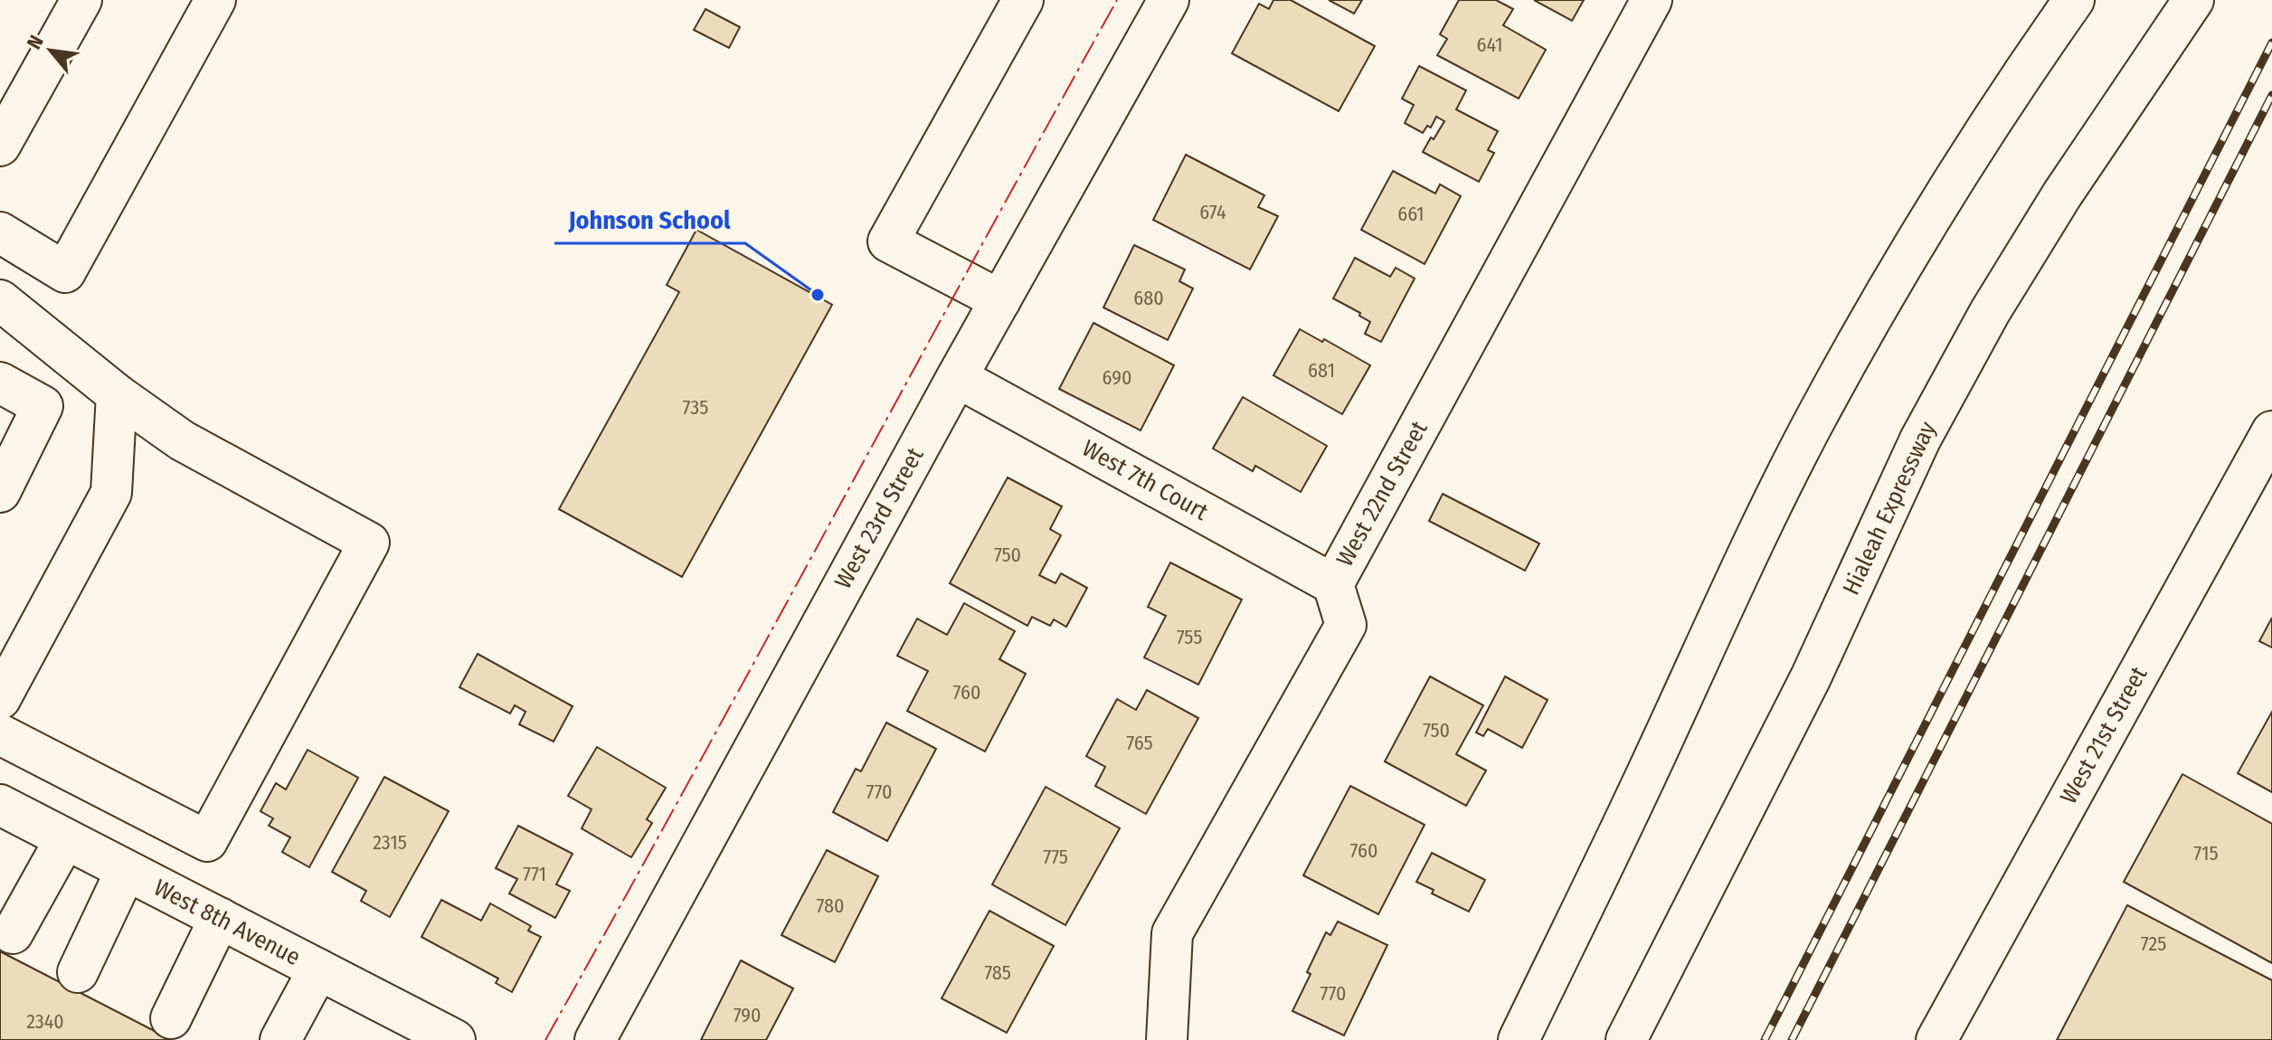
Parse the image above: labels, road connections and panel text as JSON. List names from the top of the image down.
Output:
{
  "streets": {
    "street": [
      "West 7th Court",
      "West 22nd Street",
      "Hialeah Expressway",
      "West 23rd Street",
      "West 21st Street",
      "West 8th Avenue"
    ]
  },
  "crossings": [
    ["West 7th Court", "West 22nd Street"],
    ["West 7th Court", "West 23rd Street"]
  ],
  "places": ["Johnson School"],
  "house_numbers": [
    "641",
    "674",
    "661",
    "680",
    "681",
    "690",
    "735",
    "750",
    "755",
    "760",
    "750",
    "765",
    "770",
    "2315",
    "760",
    "715",
    "775",
    "771",
    "780",
    "725",
    "785",
    "770",
    "790",
    "2340"
  ],
  "north": "top left"
}
